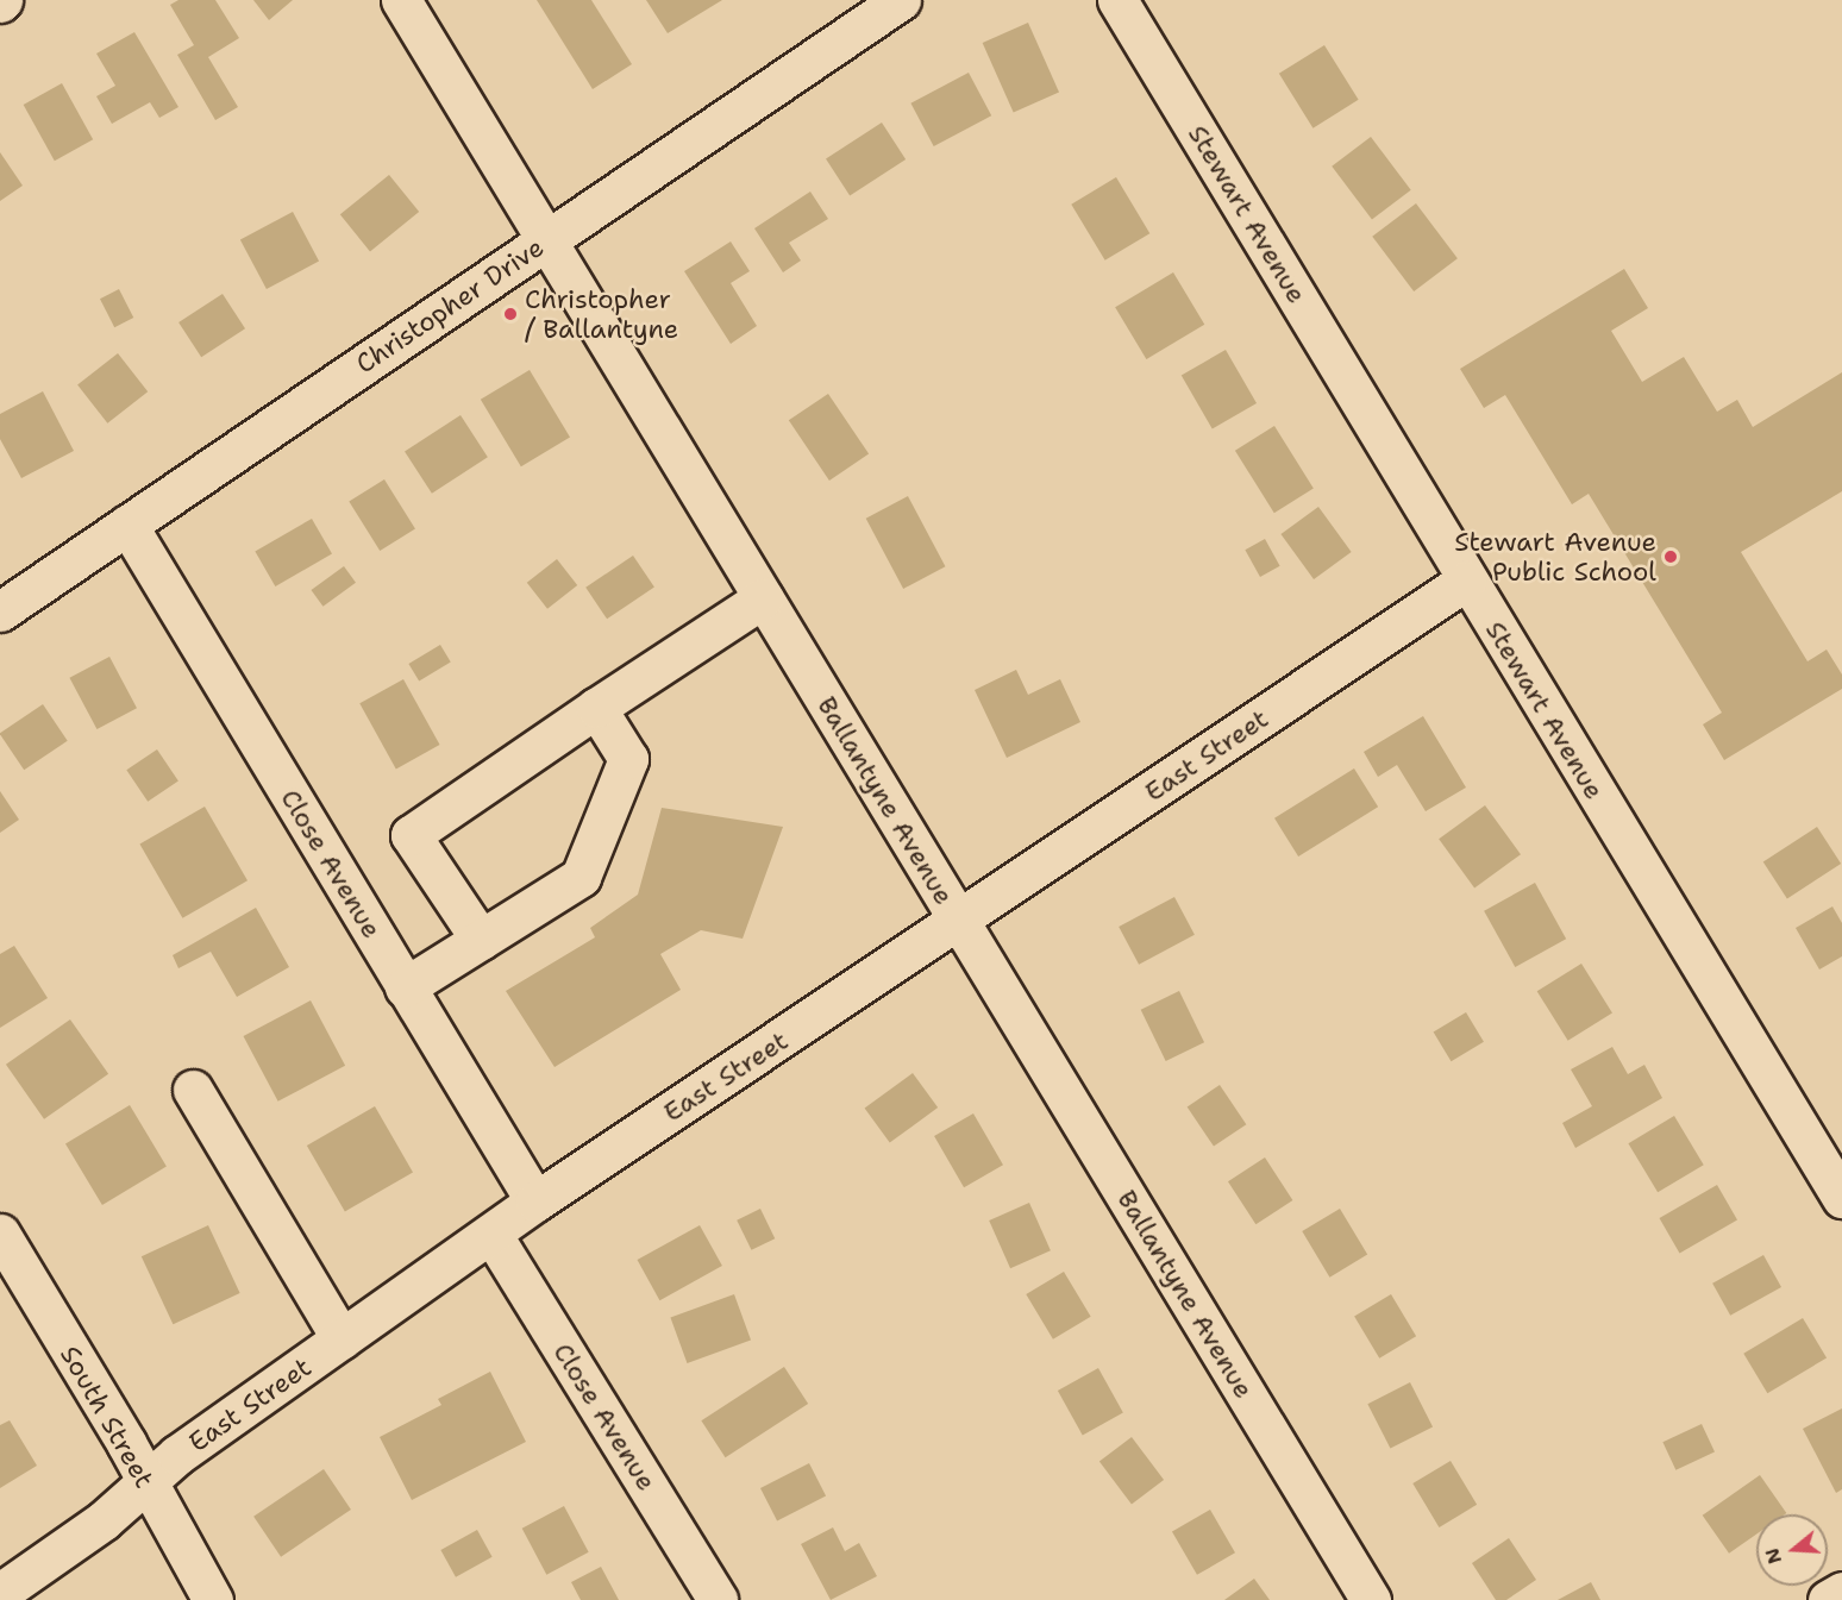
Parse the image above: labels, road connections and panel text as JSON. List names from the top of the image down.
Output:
{
  "streets": {
    "street": [
      "Stewart Avenue",
      "Christopher Drive",
      "East Street",
      "Ballantyne Avenue",
      "Close Avenue",
      "South Street"
    ]
  },
  "crossings": [
    ["Stewart Avenue", "East Street"],
    ["Christopher Drive", "Ballantyne Avenue"],
    ["Christopher Drive", "Close Avenue"],
    ["East Street", "Ballantyne Avenue"],
    ["East Street", "Close Avenue"],
    ["East Street", "South Street"]
  ],
  "places": ["Christopher / Ballantyne", "Stewart Avenue Public School"],
  "north": "left"
}
